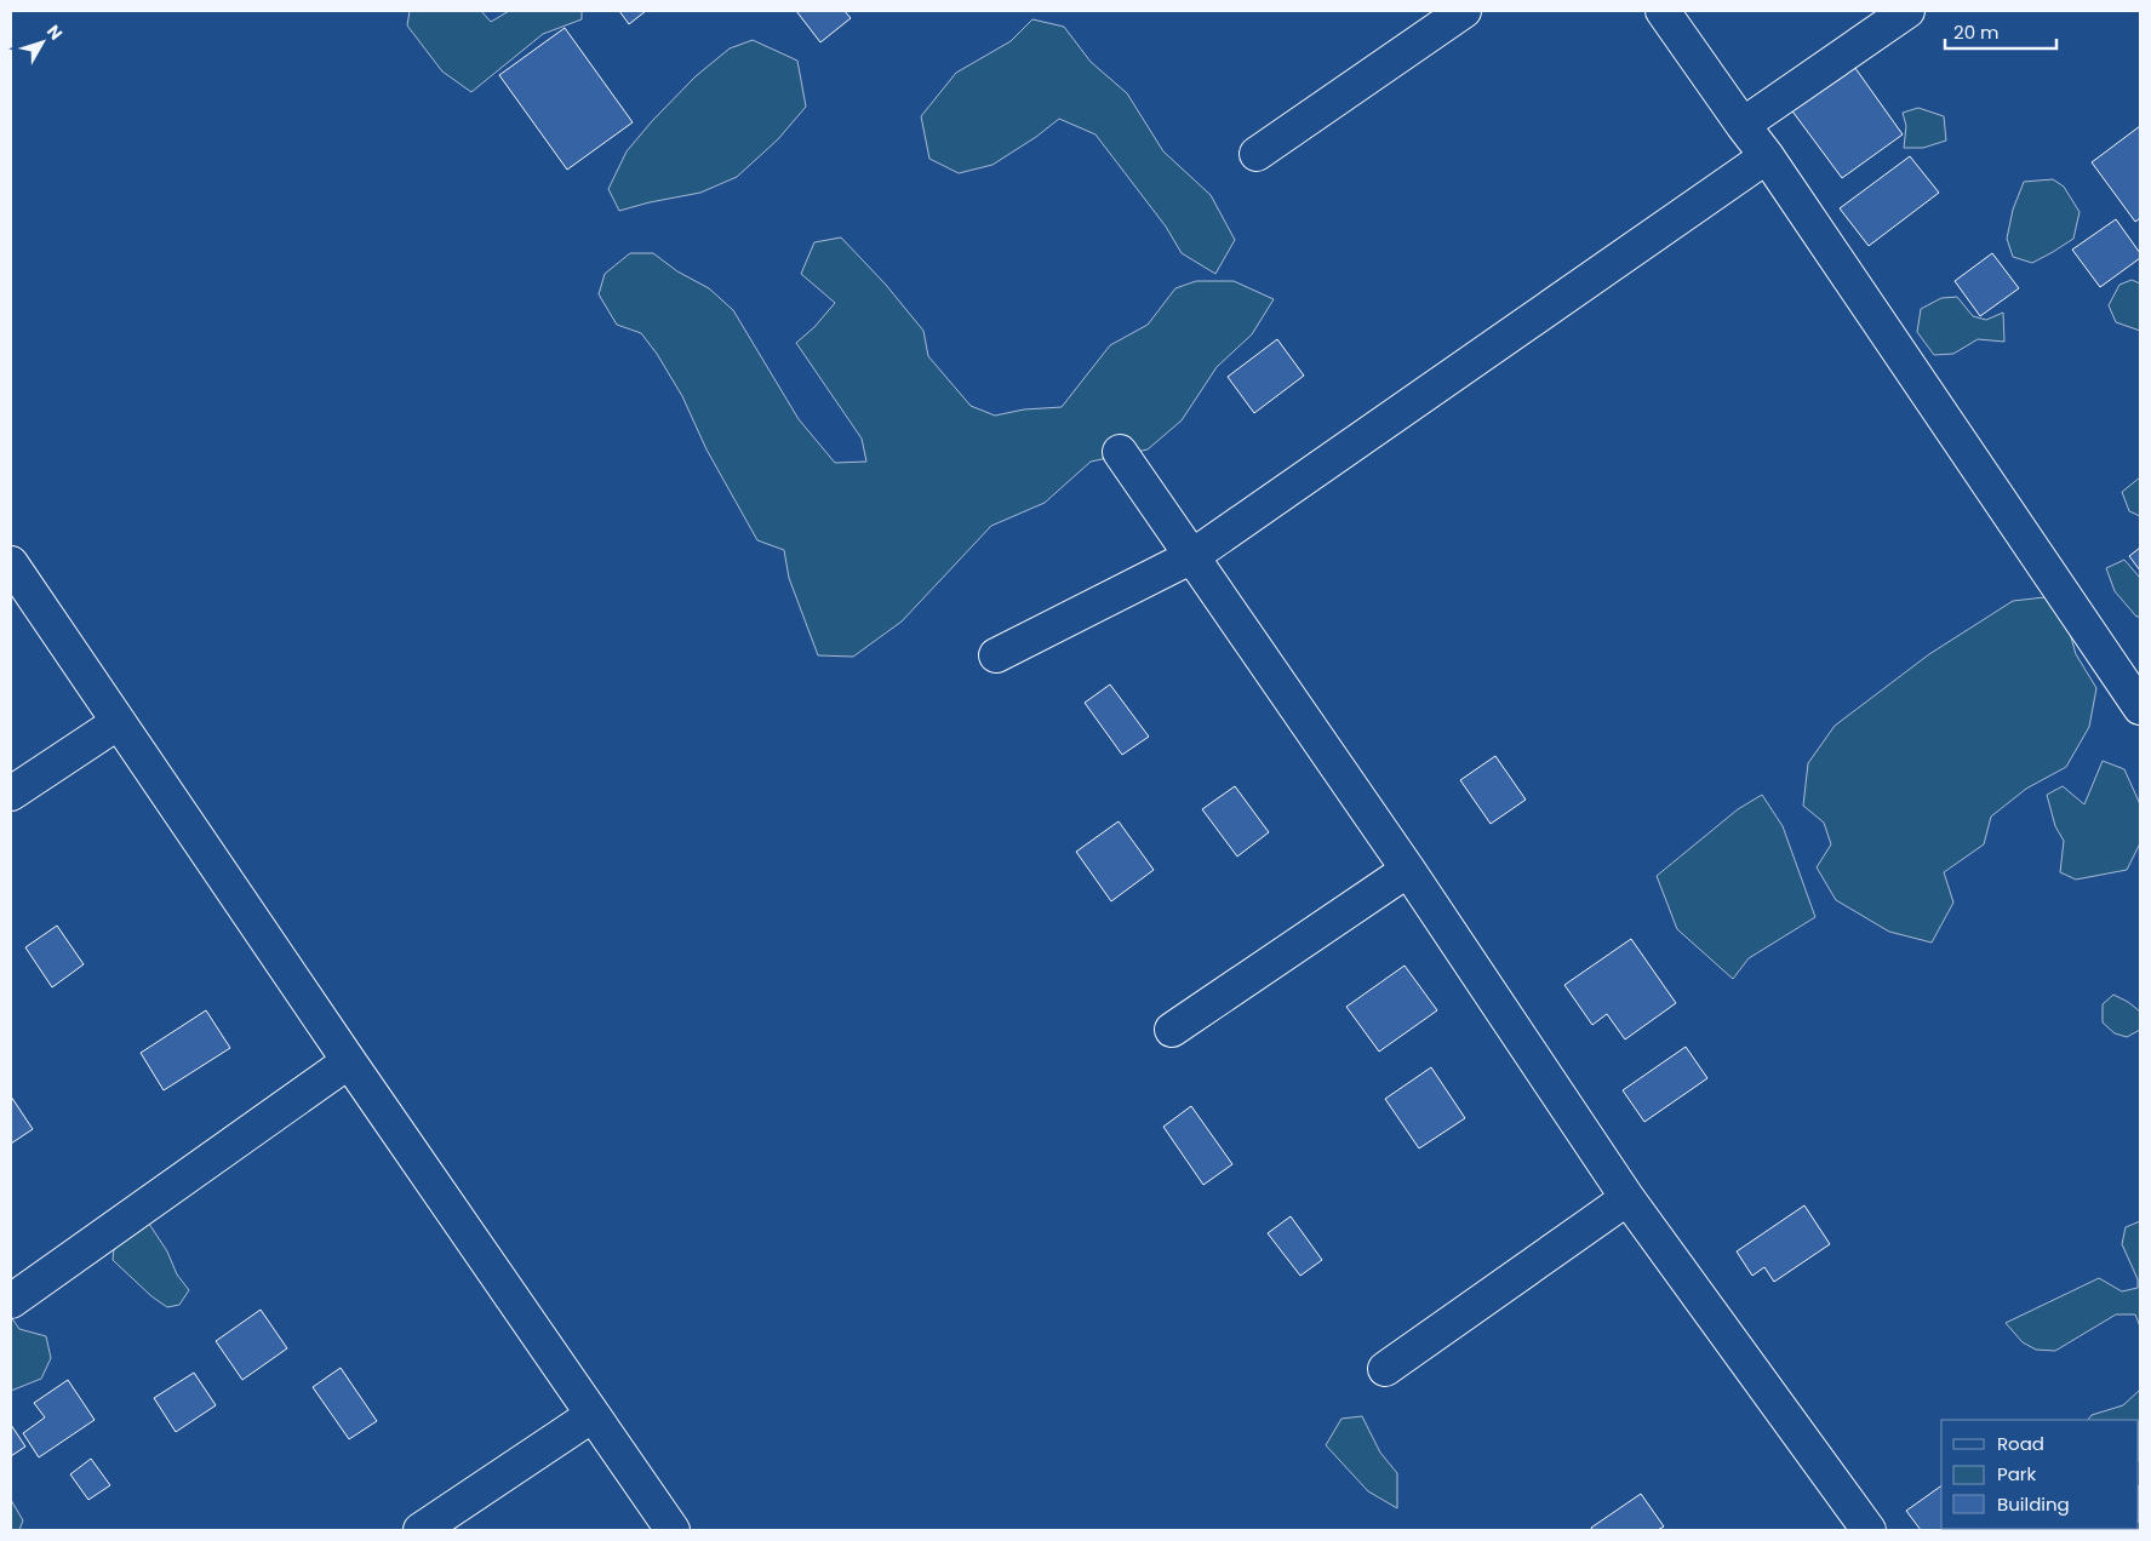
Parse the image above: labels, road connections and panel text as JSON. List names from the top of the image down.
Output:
{
  "legend": ["Road", "Park", "Building"],
  "scale_bar": "20 m",
  "north": "top right"
}
